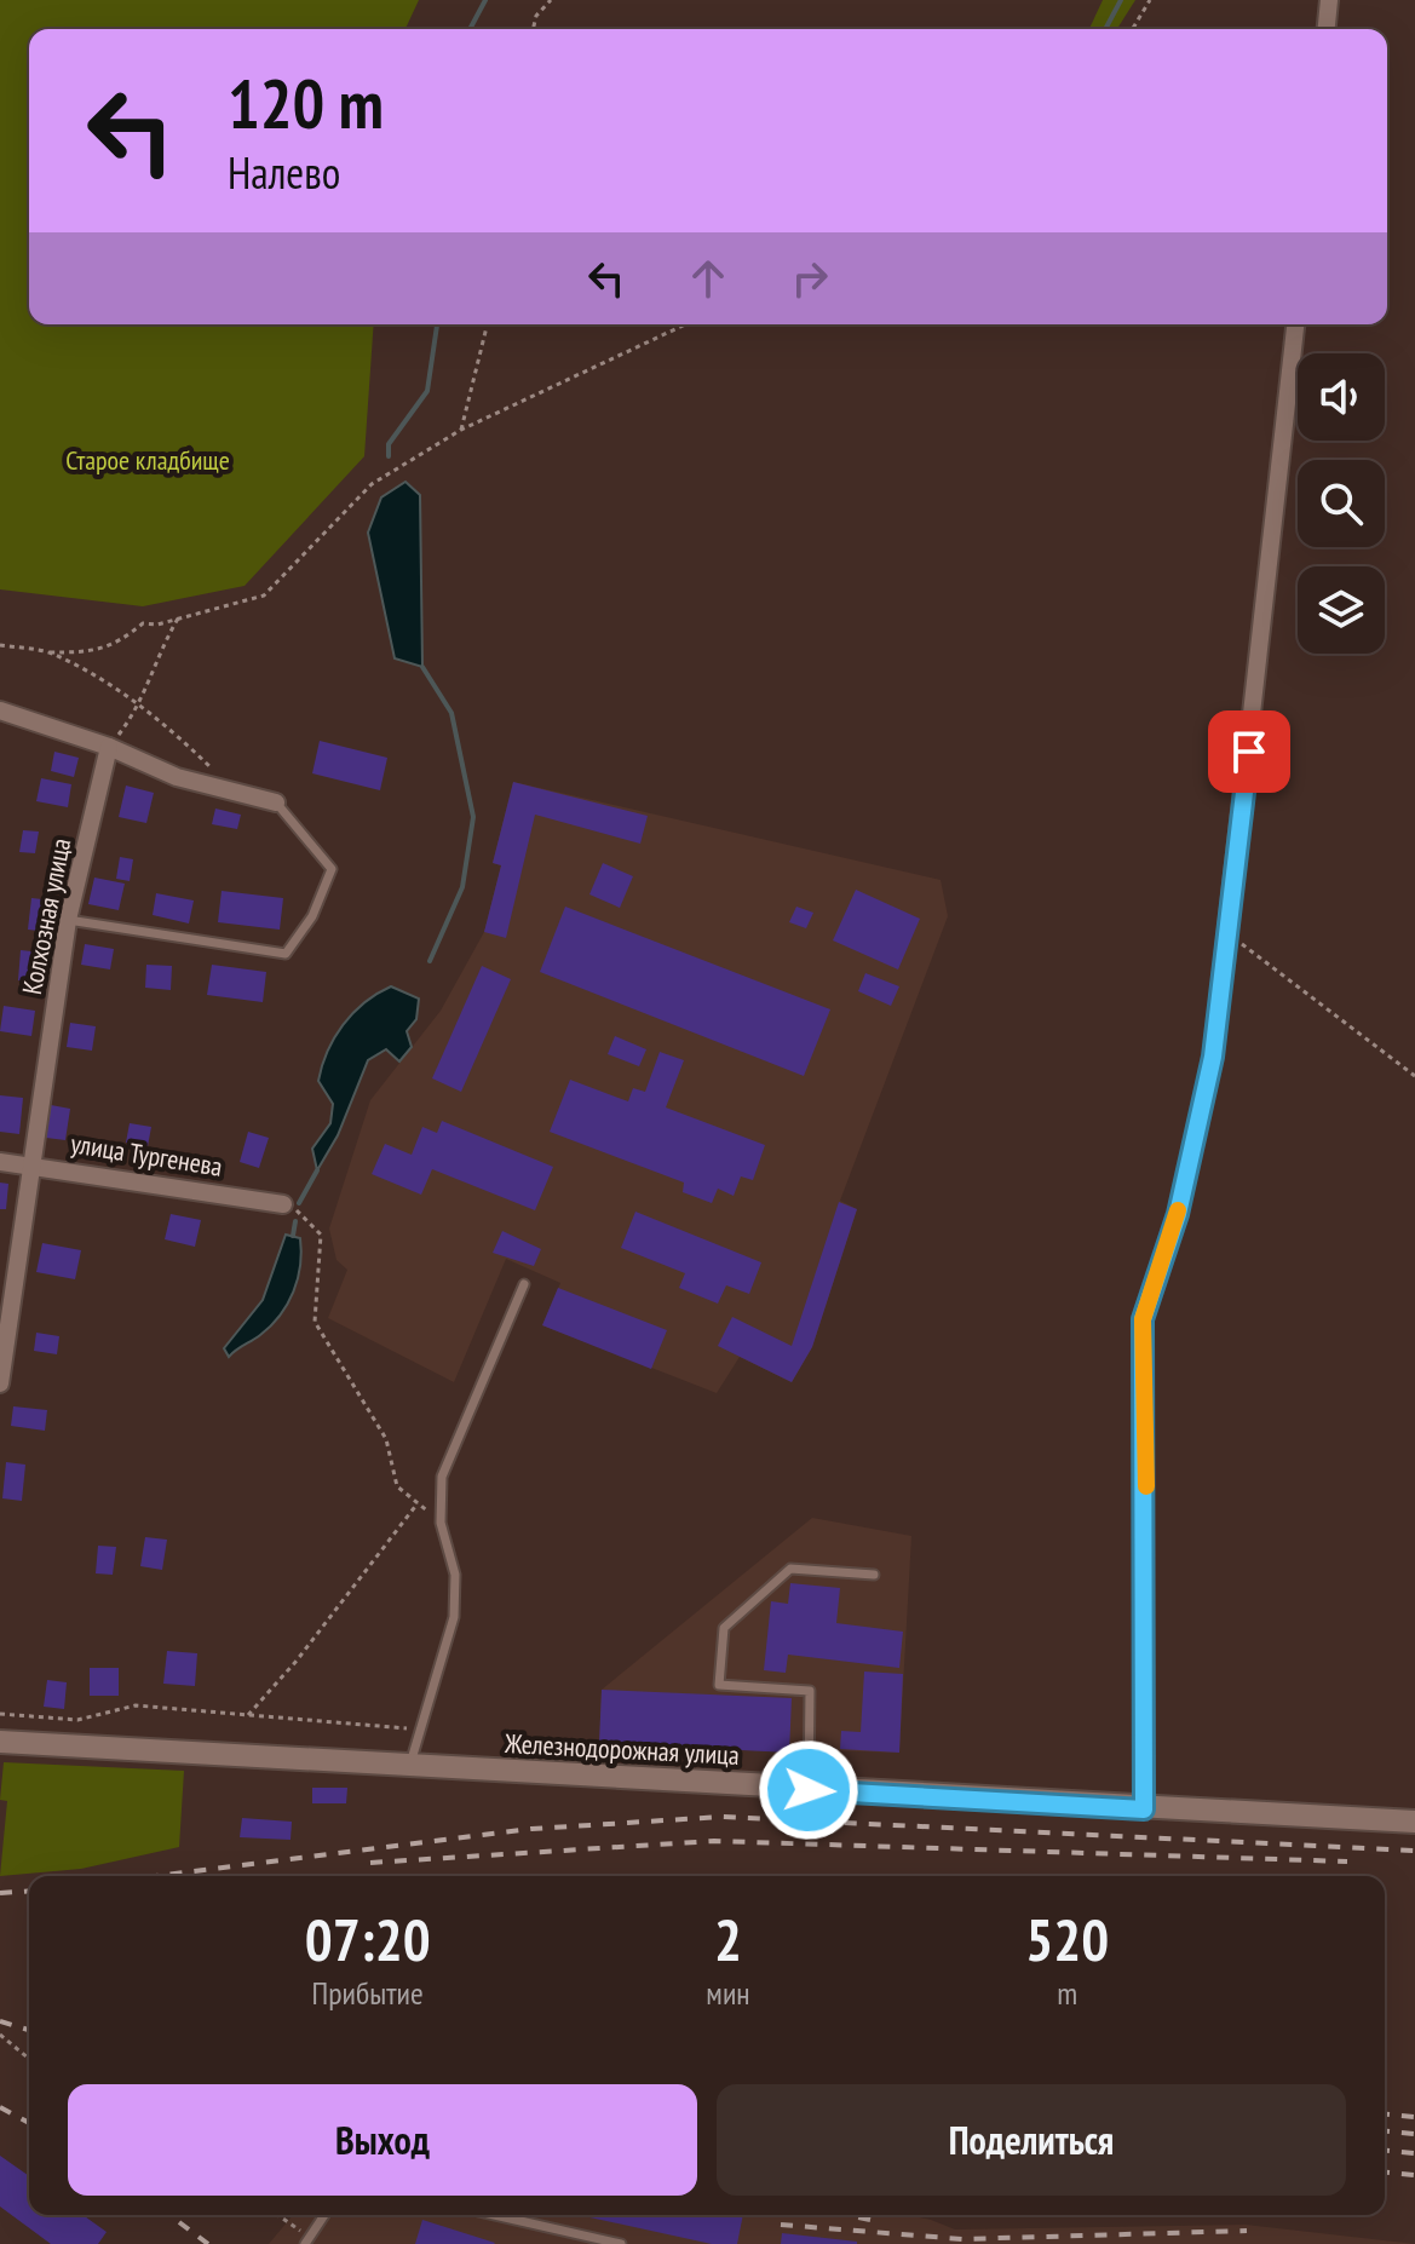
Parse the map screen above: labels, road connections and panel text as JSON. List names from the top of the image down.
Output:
{
  "streets": {
    "street": ["Колхозная улица", "улица Тургенева", "Железнодорожная улица"]
  },
  "crossings": [
    ["Колхозная улица", "улица Тургенева"]
  ],
  "parks": ["Старое кладбище"],
  "page": {
    "turn": ["120 m", "Налево"],
    "eta": [
      "07:20",
      "Прибытие",
      "2",
      "мин",
      "520",
      "m"
    ],
    "buttons": ["Выход", "Поделиться"]
  }
}
